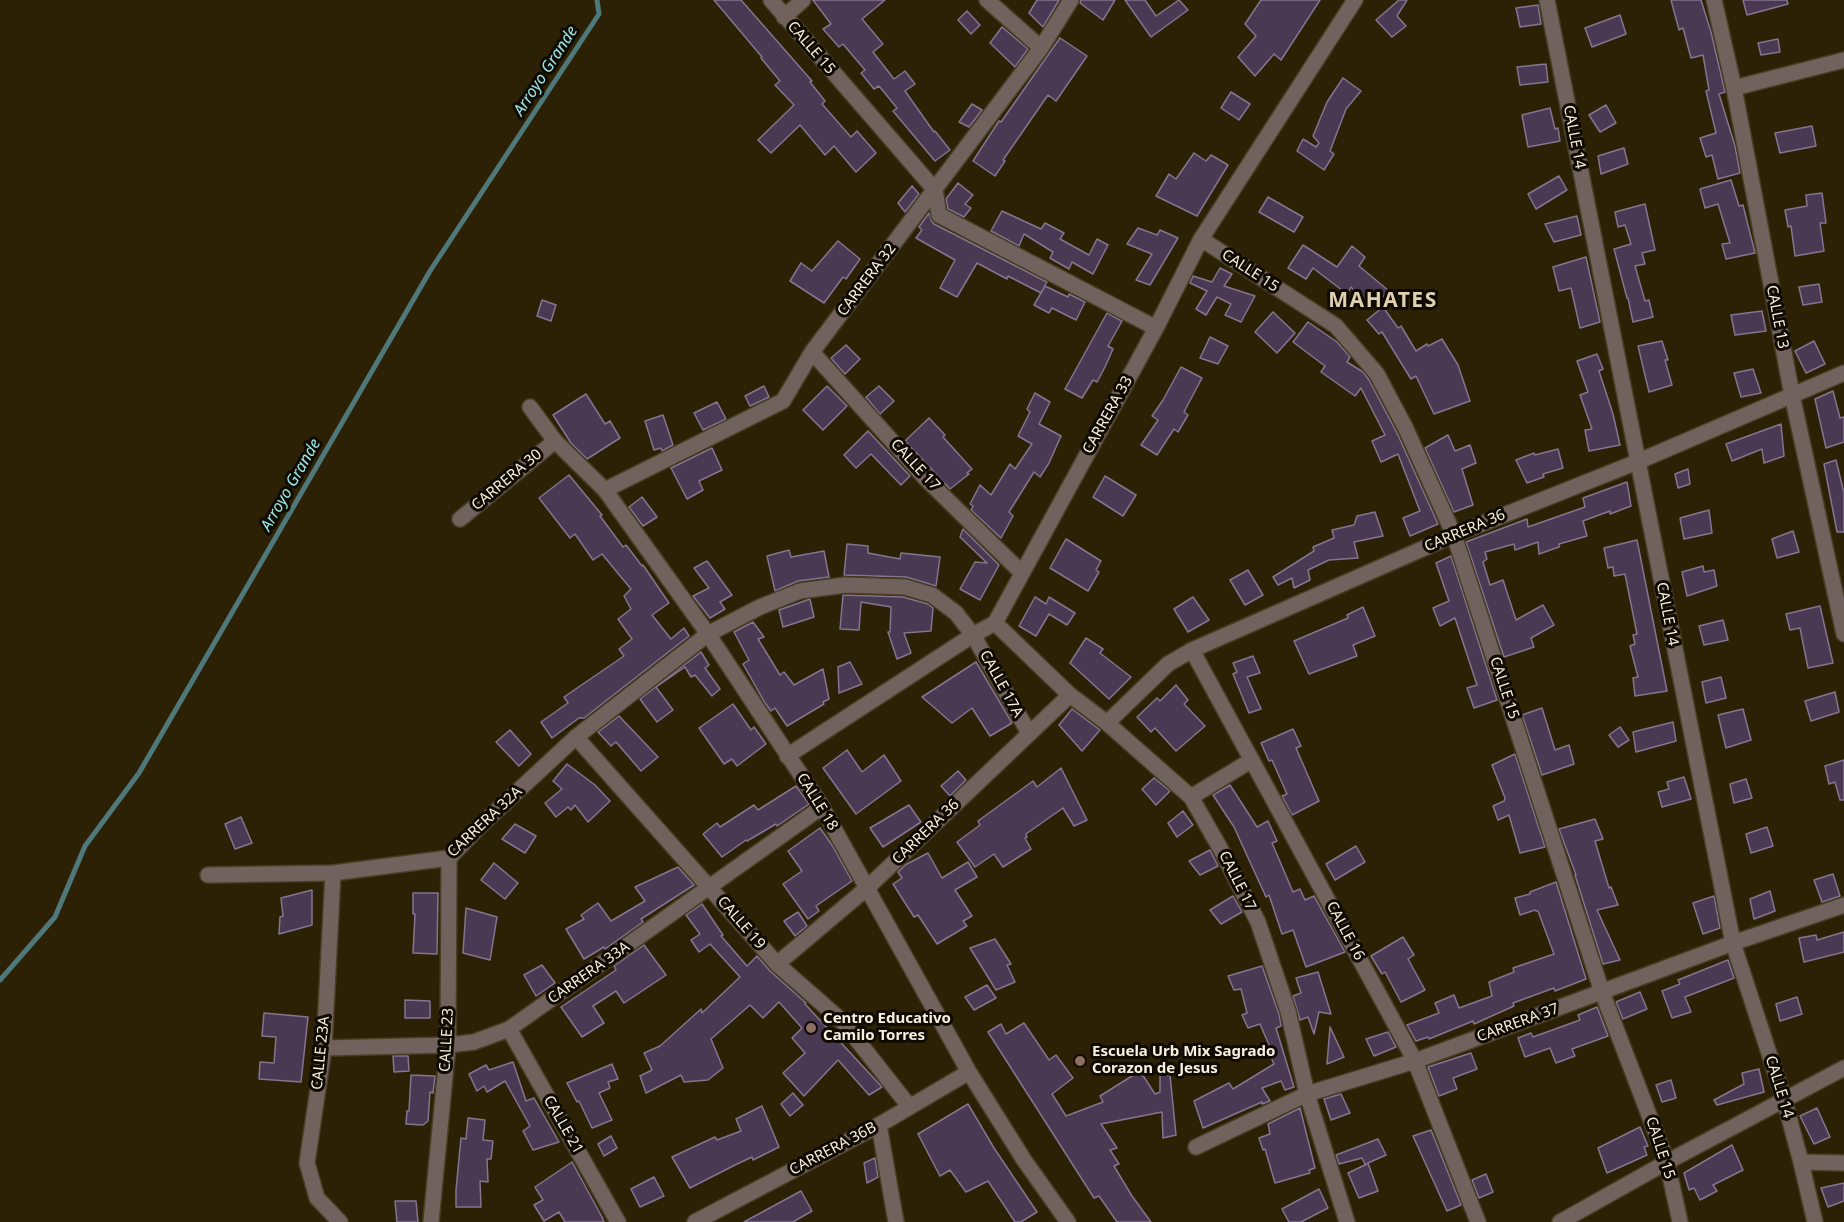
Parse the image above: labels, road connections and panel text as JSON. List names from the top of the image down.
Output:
{
  "streets": {
    "street": [
      "CALLE 15",
      "CALLE 14",
      "CARRERA 32",
      "CALLE 13",
      "CARRERA 33",
      "CALLE 17",
      "CARRERA 30",
      "CARRERA 36",
      "CALLE 17A",
      "CALLE 18",
      "CARRERA 32A",
      "CALLE 19",
      "CALLE 16",
      "CARRERA 33A",
      "CARRERA 37",
      "CALLE 23",
      "CALLE 23A",
      "CALLE 21",
      "CARRERA 36B"
    ]
  },
  "crossings": [
    ["CALLE 15", "CARRERA 32"],
    ["CALLE 15", "CARRERA 33"],
    ["CALLE 15", "CARRERA 36"],
    ["CALLE 15", "CARRERA 37"],
    ["CALLE 14", "CARRERA 36"],
    ["CALLE 14", "CARRERA 37"],
    ["CARRERA 32", "CALLE 17"],
    ["CARRERA 32", "CALLE 18"],
    ["CALLE 13", "CARRERA 36"],
    ["CARRERA 33", "CALLE 17"],
    ["CALLE 17", "CARRERA 36"],
    ["CALLE 17", "CARRERA 37"],
    ["CARRERA 30", "CALLE 18"],
    ["CARRERA 36", "CALLE 17A"],
    ["CARRERA 36", "CALLE 18"],
    ["CARRERA 36", "CALLE 19"],
    ["CARRERA 36", "CALLE 16"],
    ["CALLE 18", "CARRERA 32A"],
    ["CALLE 18", "CARRERA 33A"],
    ["CALLE 18", "CARRERA 36B"],
    ["CARRERA 32A", "CALLE 19"],
    ["CARRERA 32A", "CALLE 23"],
    ["CARRERA 32A", "CALLE 23A"],
    ["CALLE 19", "CARRERA 33A"],
    ["CALLE 19", "CARRERA 36B"],
    ["CALLE 16", "CARRERA 37"],
    ["CARRERA 33A", "CALLE 23"],
    ["CARRERA 33A", "CALLE 23A"],
    ["CARRERA 33A", "CALLE 21"]
  ],
  "districts": ["MAHATES"],
  "water": ["Arroyo Grande"],
  "places": ["Centro Educativo Camilo Torres", "Escuela Urb Mix Sagrado Corazon de Jesus"]
}
